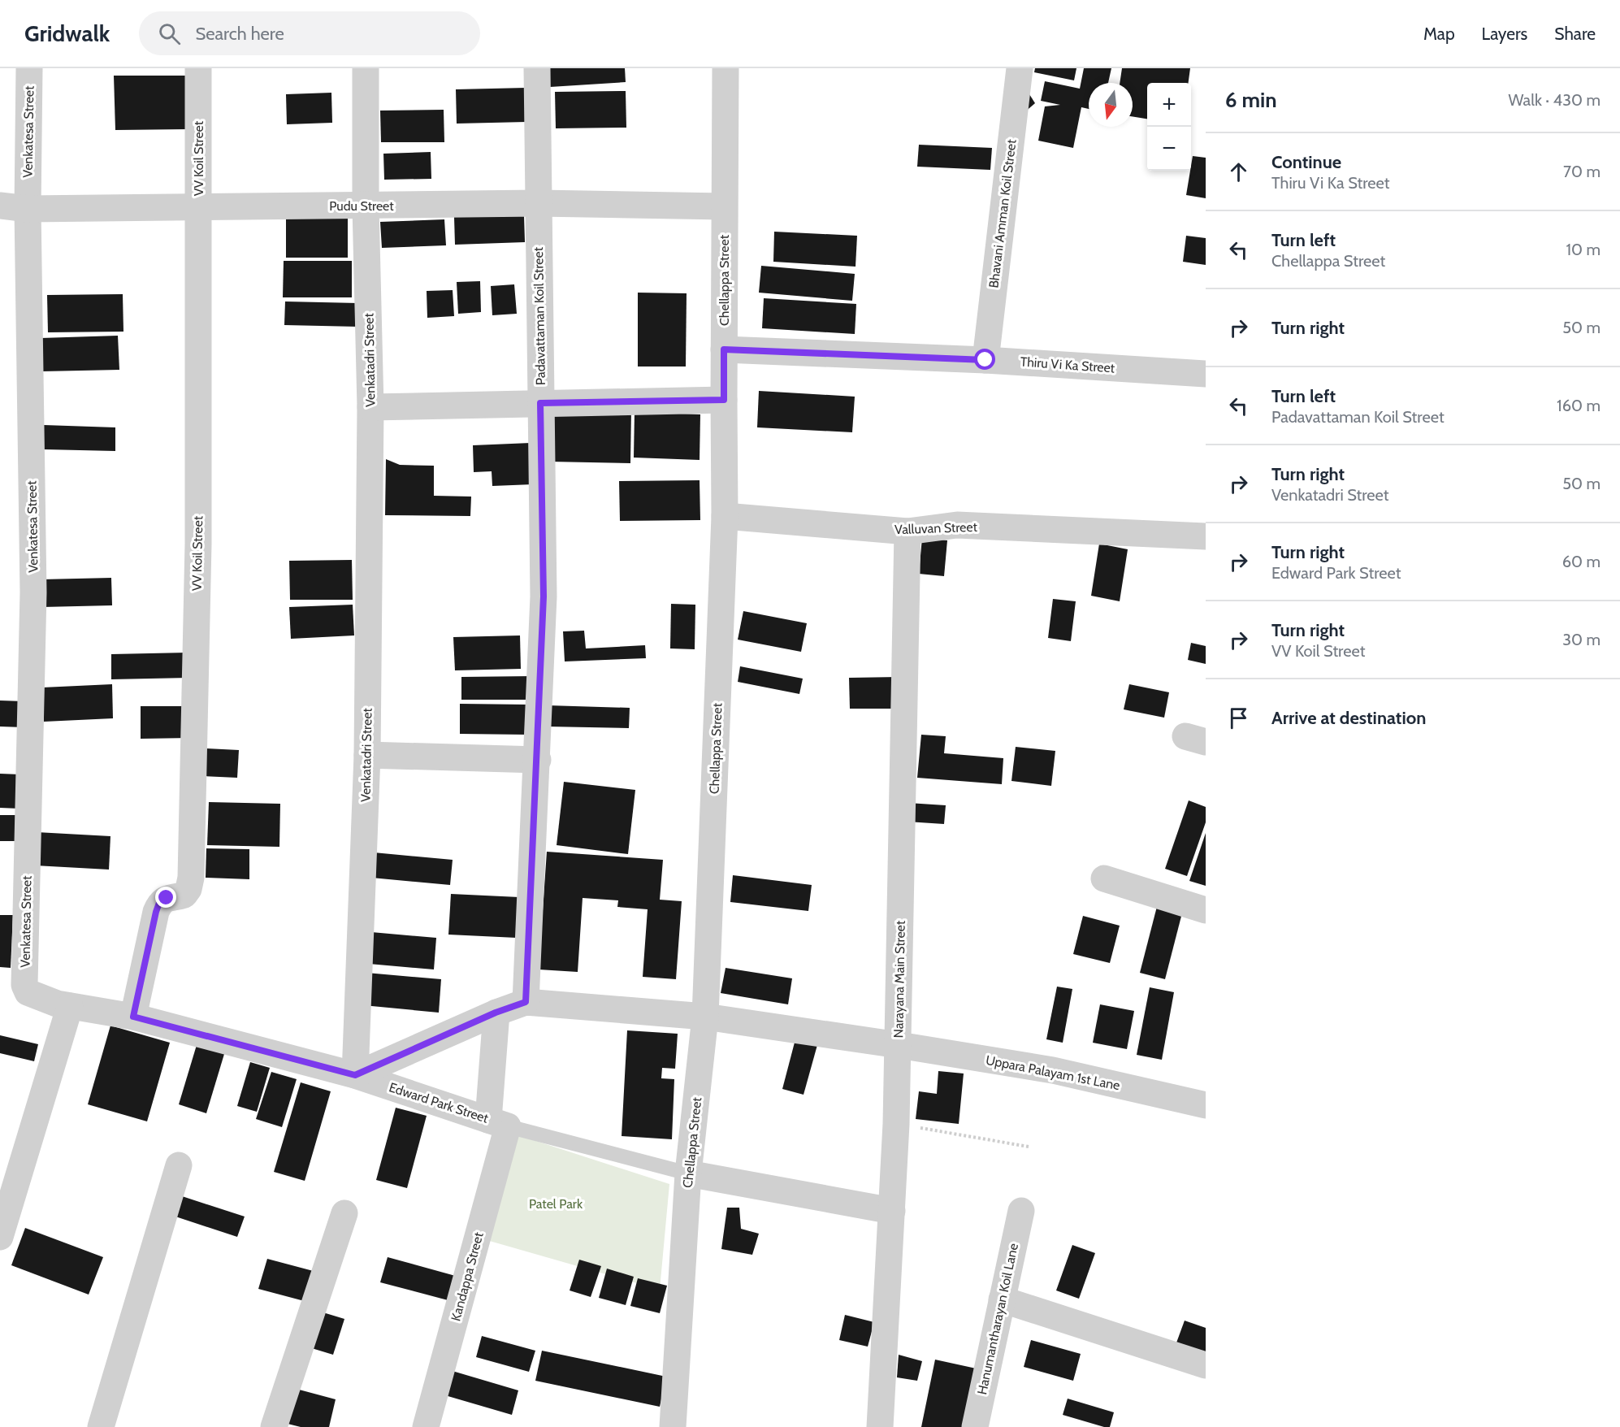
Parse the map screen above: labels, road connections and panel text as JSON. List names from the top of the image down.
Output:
{
  "streets": {
    "street": [
      "Venkatesa Street",
      "VV Koil Street",
      "Pudu Street",
      "Bhavani Amman Koil Street",
      "Chellappa Street",
      "Padavattaman Koil Street",
      "Venkatadri Street",
      "Thiru Vi Ka Street",
      "Valluvan Street",
      "Narayana Main Street",
      "Uppara Palayam 1st Lane",
      "Edward Park Street",
      "Kandappa Street",
      "Hanumantharayan Koil Lane"
    ]
  },
  "crossings": [
    ["Venkatesa Street", "Pudu Street"],
    ["Venkatesa Street", "Edward Park Street"],
    ["VV Koil Street", "Pudu Street"],
    ["VV Koil Street", "Edward Park Street"],
    ["Pudu Street", "Chellappa Street"],
    ["Pudu Street", "Padavattaman Koil Street"],
    ["Pudu Street", "Venkatadri Street"],
    ["Bhavani Amman Koil Street", "Thiru Vi Ka Street"],
    ["Chellappa Street", "Thiru Vi Ka Street"],
    ["Chellappa Street", "Valluvan Street"],
    ["Chellappa Street", "Uppara Palayam 1st Lane"],
    ["Chellappa Street", "Edward Park Street"],
    ["Venkatadri Street", "Edward Park Street"],
    ["Valluvan Street", "Narayana Main Street"],
    ["Narayana Main Street", "Uppara Palayam 1st Lane"],
    ["Edward Park Street", "Kandappa Street"]
  ],
  "parks": ["Patel Park"],
  "north": "bottom",
  "page": {
    "header": "Gridwalk",
    "search": "Search here",
    "nav": ["Map", "Layers", "Share"],
    "heading": ["6 min", "Walk · 430 m"],
    "map_buttons": ["+", "−"],
    "list": [
      ["Continue", "Thiru Vi Ka Street", "70 m"],
      ["Turn left", "Chellappa Street", "10 m"],
      ["Turn right", "50 m"],
      ["Turn left", "Padavattaman Koil Street", "160 m"],
      ["Turn right", "Venkatadri Street", "50 m"],
      ["Turn right", "Edward Park Street", "60 m"],
      ["Turn right", "VV Koil Street", "30 m"],
      "Arrive at destination"
    ]
  }
}
